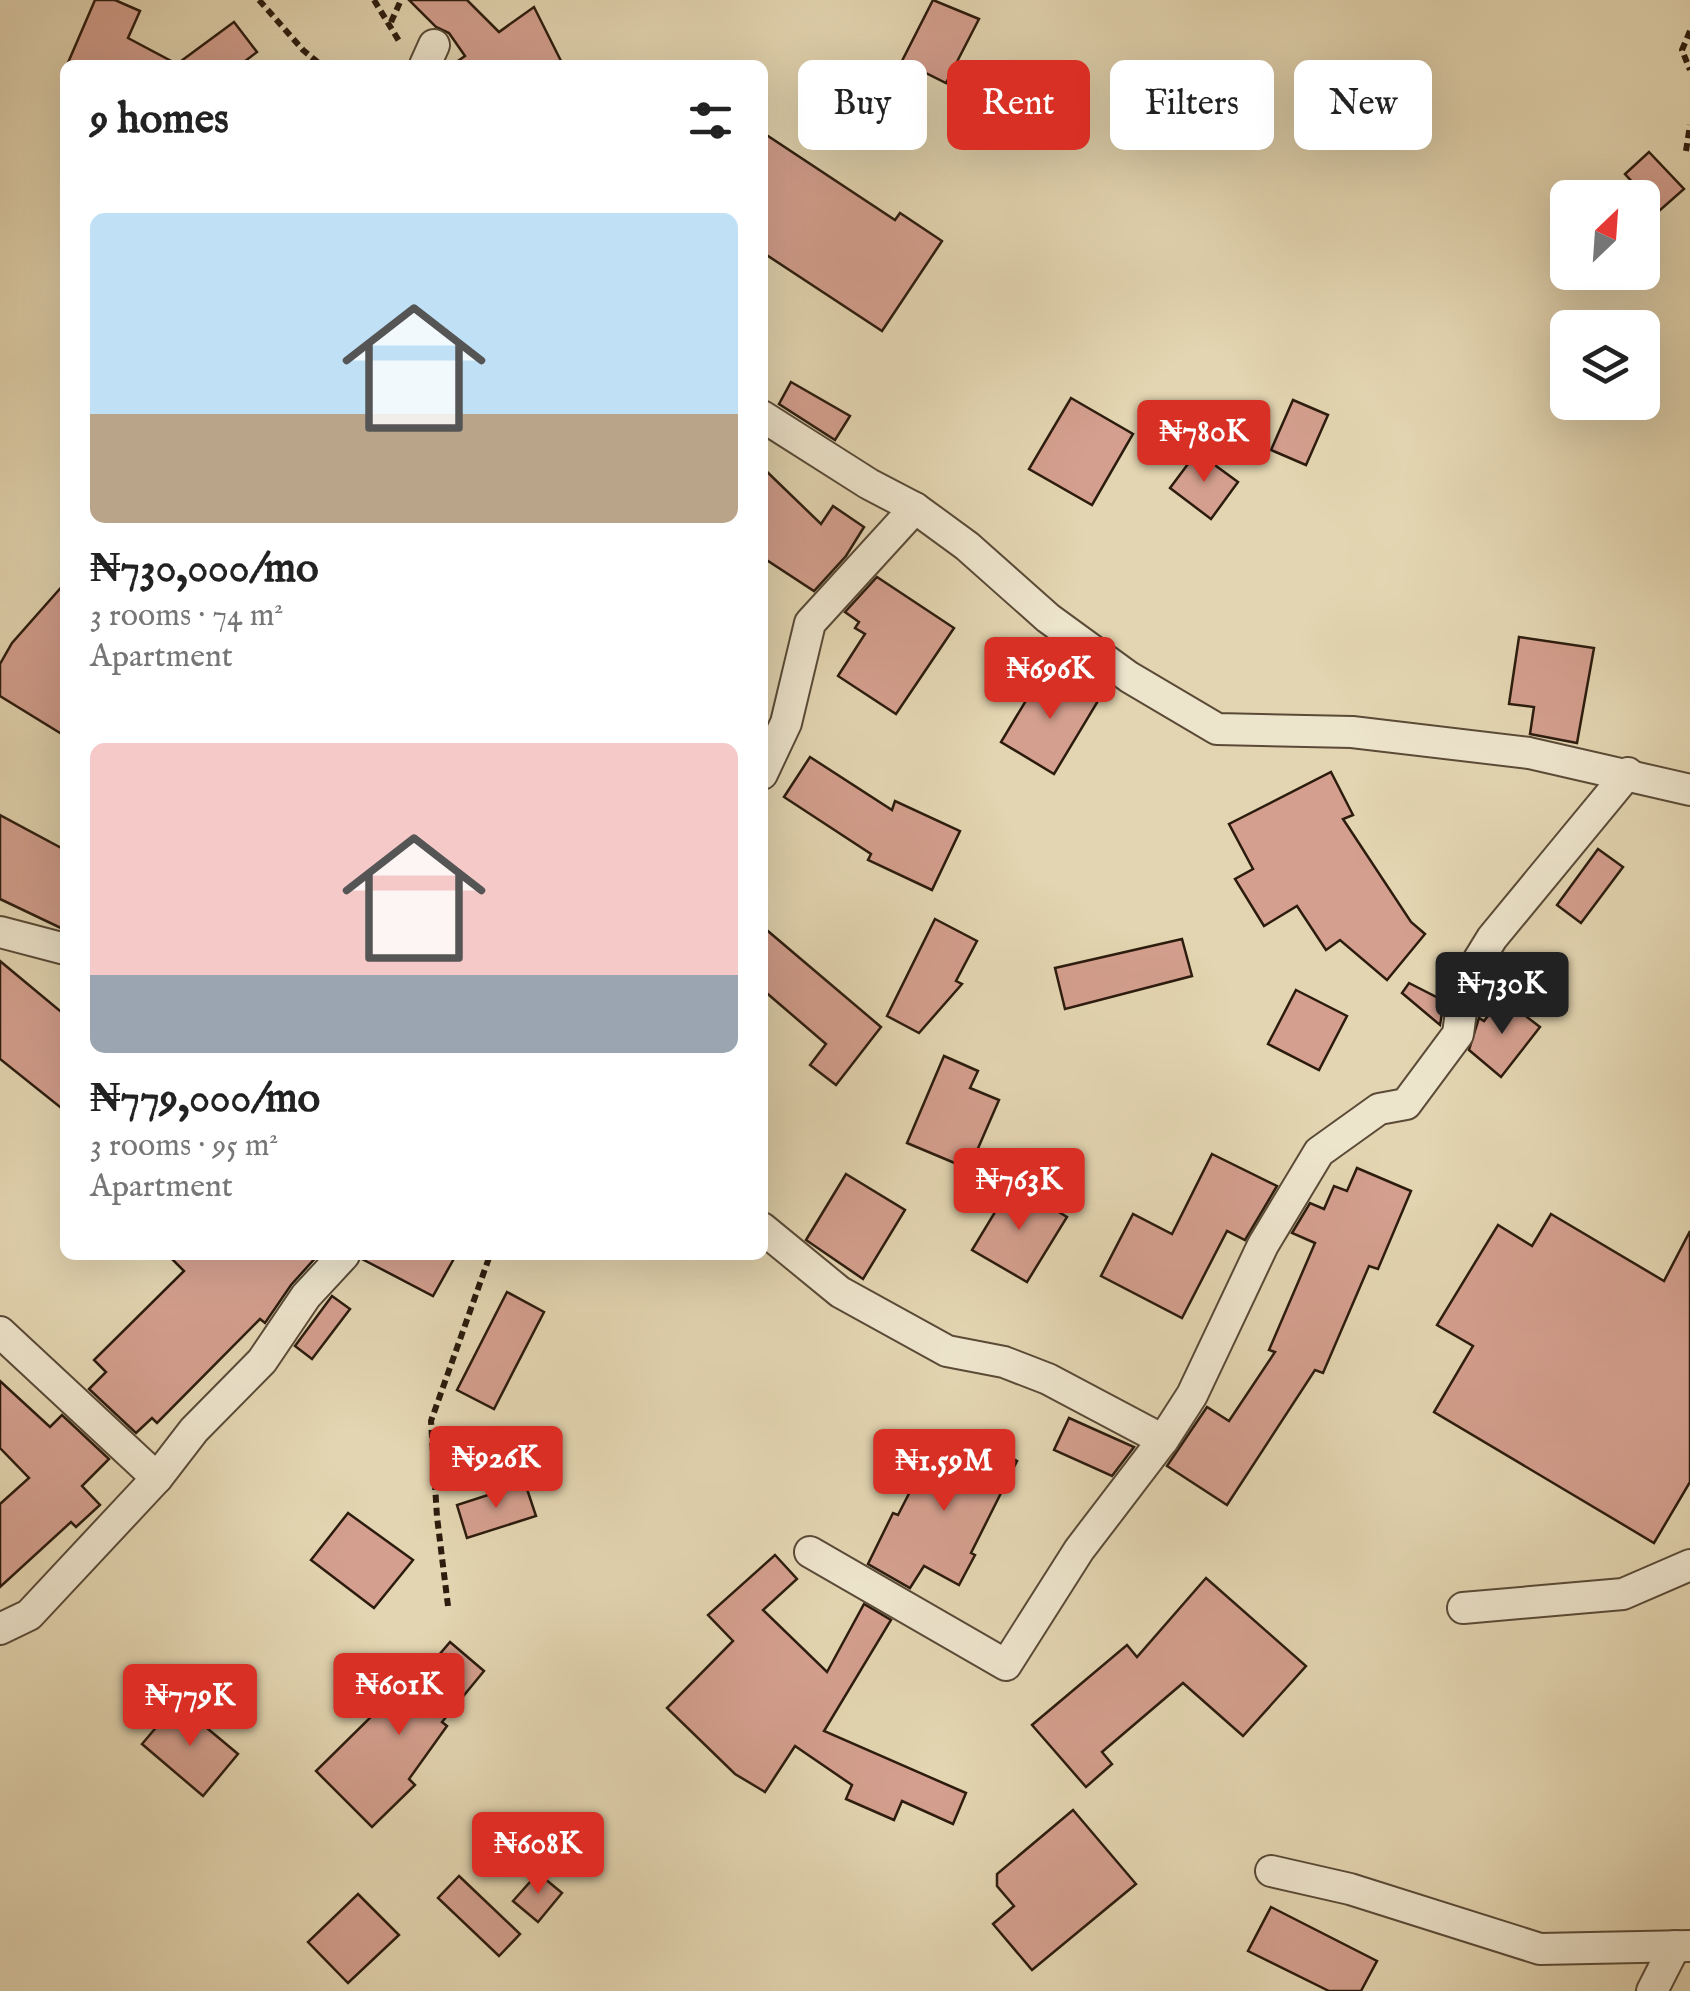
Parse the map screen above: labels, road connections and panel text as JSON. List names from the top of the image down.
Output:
{
  "north": "top right",
  "page": {
    "chip": [
      "Buy",
      "Rent",
      "Filters",
      "New"
    ],
    "heading": "9 homes",
    "list": [
      {
        "name": "₦730,000/mo",
        "note": "3 rooms · 74 m² · Apartment"
      },
      {
        "name": "₦779,000/mo",
        "note": "3 rooms · 95 m² · Apartment"
      }
    ],
    "price": [
      "₦780K",
      "₦696K",
      "₦730K",
      "₦763K",
      "₦926K",
      "₦1.59M",
      "₦601K",
      "₦779K",
      "₦608K"
    ]
  }
}
